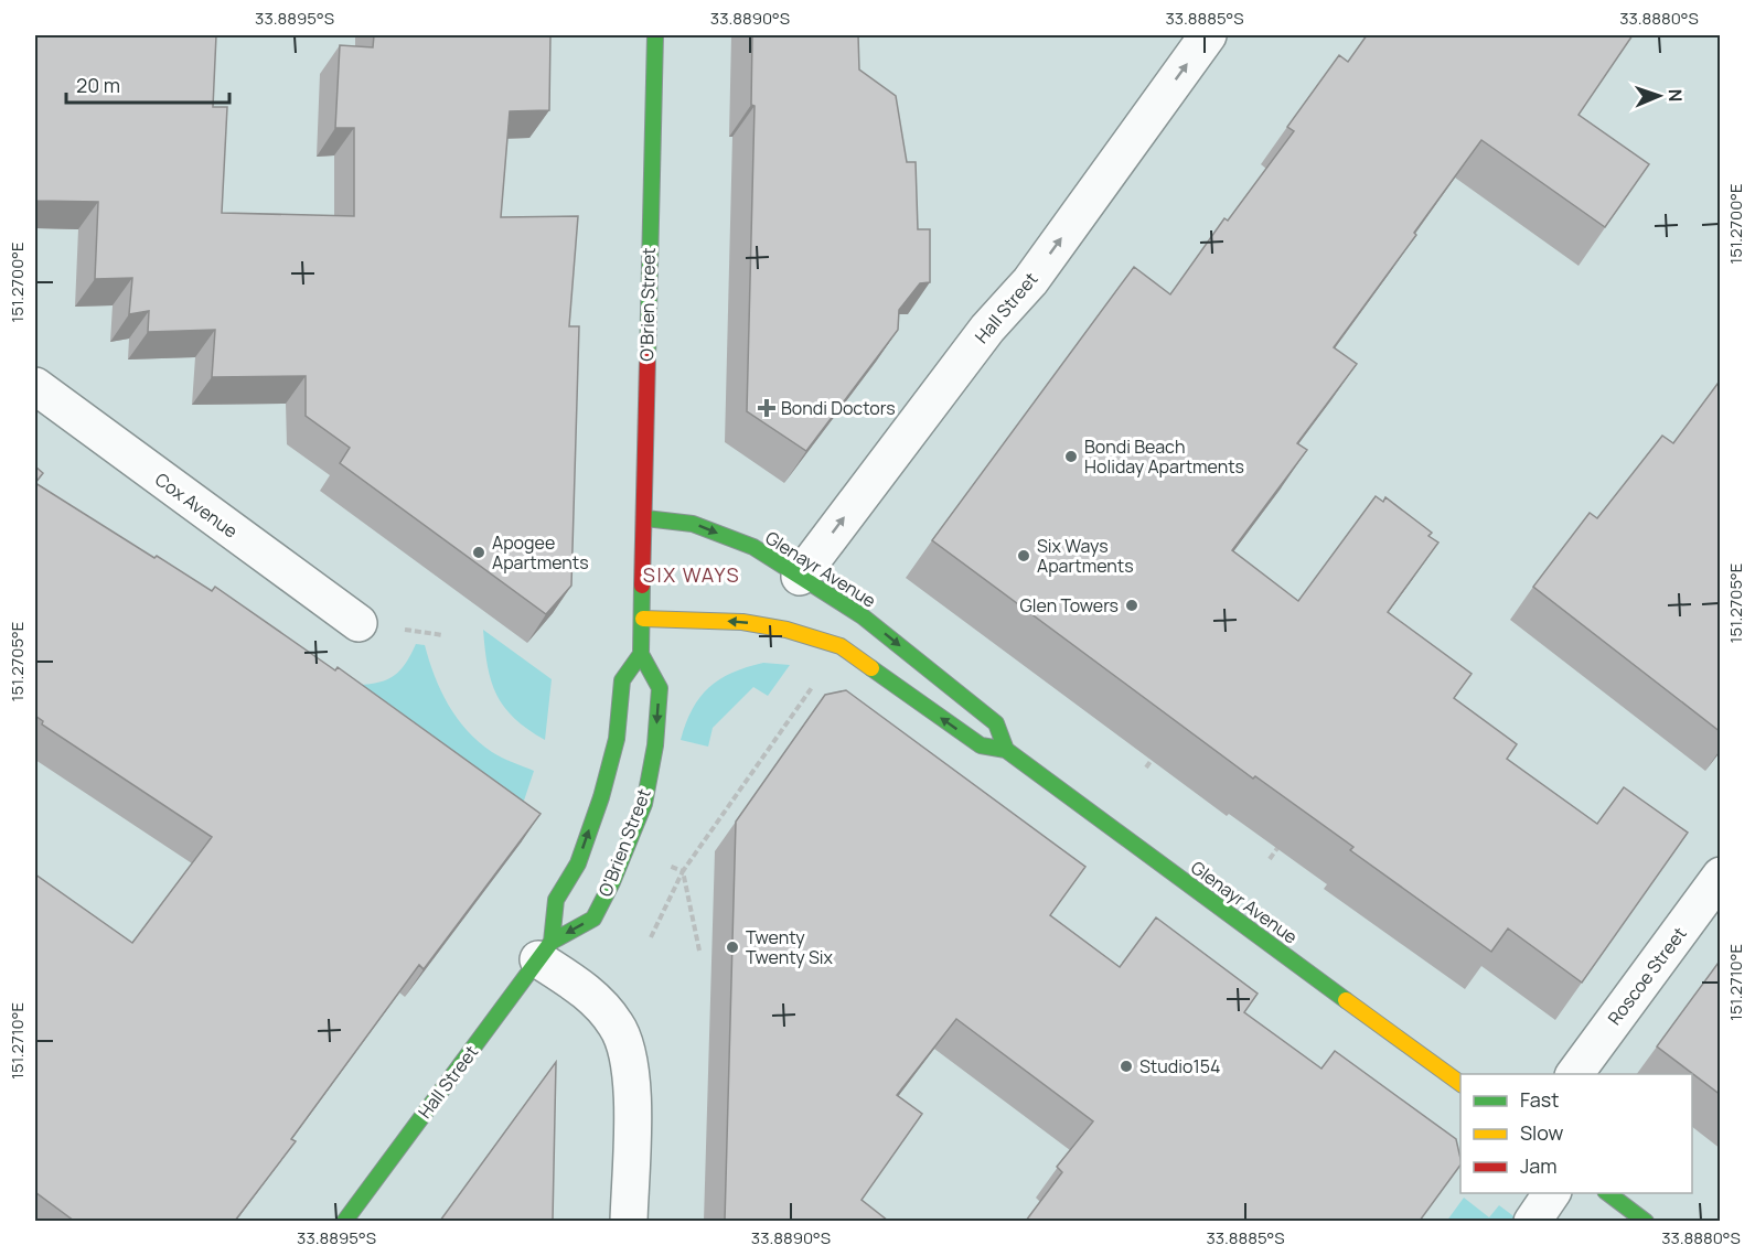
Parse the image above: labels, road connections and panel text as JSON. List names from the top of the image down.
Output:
{
  "streets": {
    "street": [
      "O'Brien Street",
      "Hall Street",
      "Cox Avenue",
      "Glenayr Avenue",
      "Roscoe Street"
    ]
  },
  "crossings": [
    ["O'Brien Street", "Hall Street"],
    ["O'Brien Street", "Glenayr Avenue"],
    ["Hall Street", "Glenayr Avenue"]
  ],
  "one_way": ["Hall Street"],
  "districts": ["SIX WAYS"],
  "places": {
    "health": ["Bondi Doctors"],
    "other": [
      "Bondi Beach Holiday Apartments",
      "Apogee Apartments",
      "Six Ways Apartments",
      "Glen Towers",
      "Twenty Twenty Six",
      "Studio154"
    ]
  },
  "legend": ["Fast", "Slow", "Jam"],
  "scale_bar": "20 m",
  "north": "right",
  "coordinates": [
    "33.8895°S",
    "33.8890°S",
    "33.8885°S",
    "33.8880°S",
    "151.2700°E",
    "151.2705°E",
    "151.2710°E"
  ]
}
